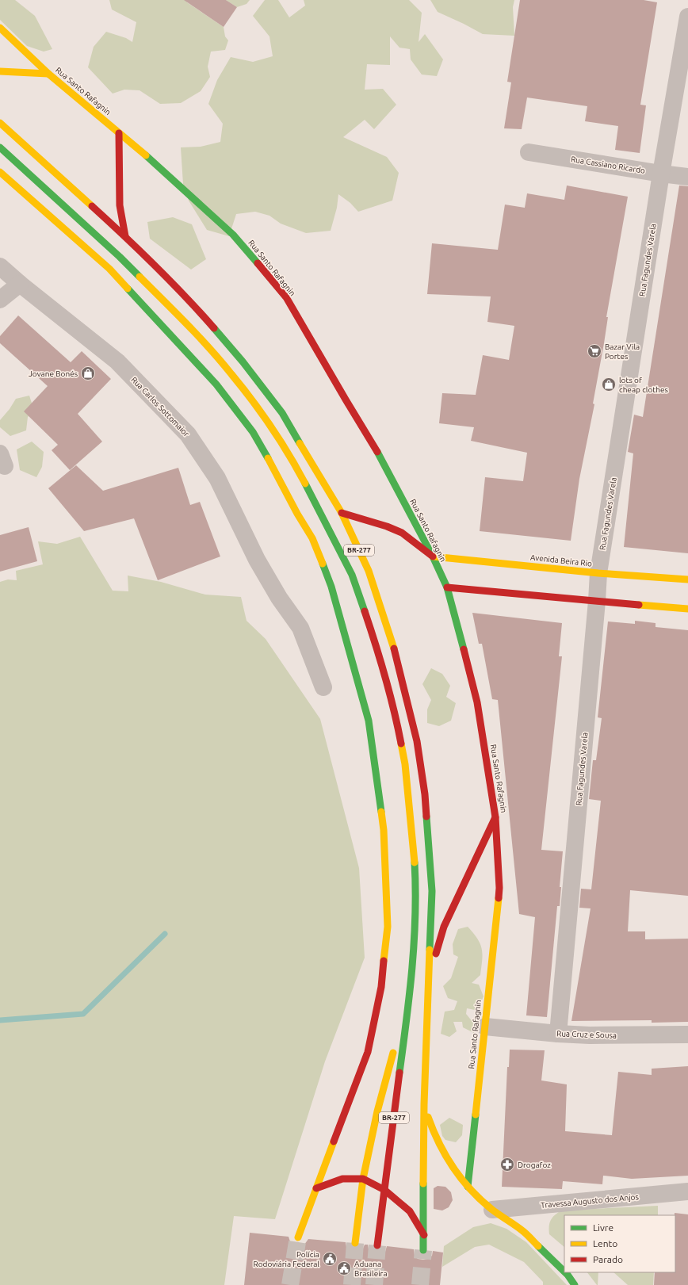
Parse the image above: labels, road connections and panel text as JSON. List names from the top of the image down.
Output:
{
  "streets": {
    "main road": ["Rua Santo Rafagnin", "BR-277", "Avenida Beira Rio"],
    "street": [
      "Rua Cassiano Ricardo",
      "Rua Fagundes Varela",
      "Rua Carlos Sottomaior",
      "Rua Cruz e Sousa",
      "Travessa Augusto dos Anjos"
    ]
  },
  "crossings": [
    ["Rua Santo Rafagnin", "Avenida Beira Rio"],
    ["Rua Santo Rafagnin", "Rua Cruz e Sousa"],
    ["Rua Cassiano Ricardo", "Rua Fagundes Varela"],
    ["Rua Fagundes Varela", "Avenida Beira Rio"],
    ["Rua Fagundes Varela", "Rua Cruz e Sousa"]
  ],
  "places": {
    "supermarket": ["Bazar Vila Portes"],
    "shop": ["Jovane Bonés", "lots of cheap clothes"],
    "pharmacy": ["Drogafoz"],
    "public building": ["Polícia Rodoviária Federal", "Aduana Brasileira"]
  },
  "legend": ["Livre", "Lento", "Parado"]
}
